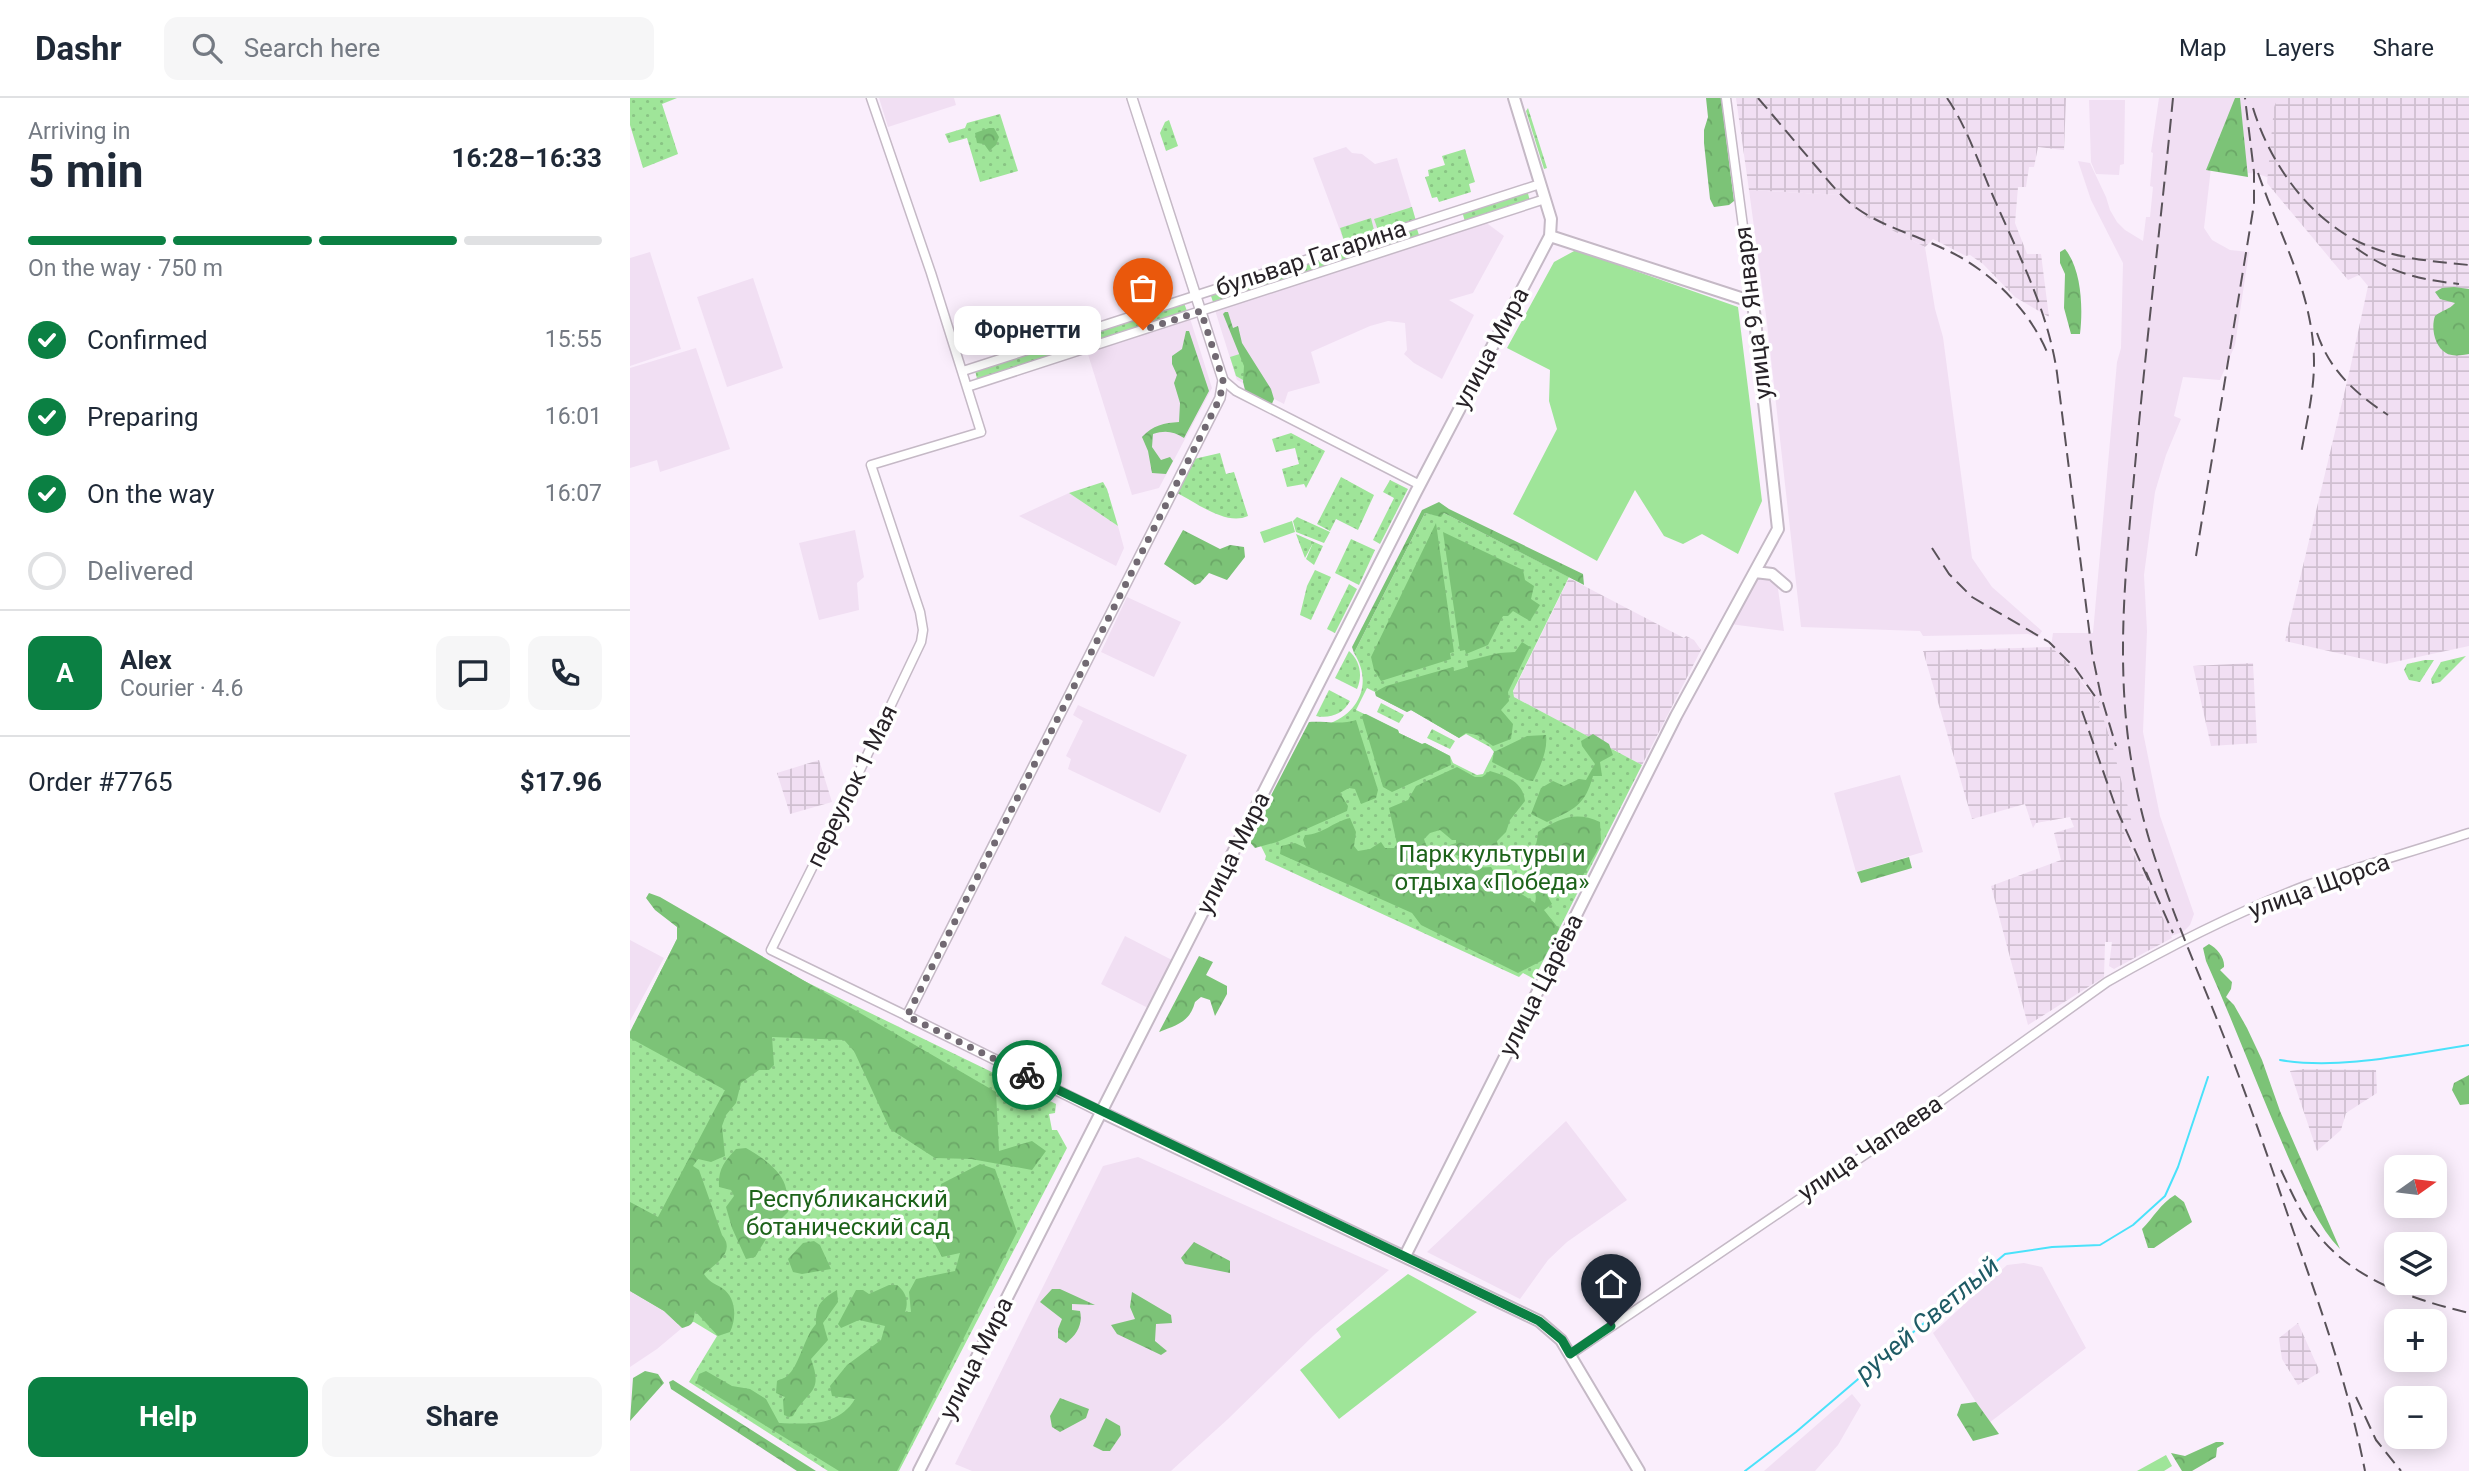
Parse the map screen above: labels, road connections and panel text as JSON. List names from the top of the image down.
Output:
{
  "streets": {
    "main road": ["улица 9 Января", "улица Мира", "улица Царёва"],
    "street": [
      "бульвар Гагарина",
      "переулок 1 Мая",
      "улица Щорса",
      "улица Чапаева"
    ]
  },
  "crossings": [
    ["бульвар Гагарина", "переулок 1 Мая"],
    ["улица 9 Января", "улица Царёва"],
    ["улица Щорса", "улица Чапаева"]
  ],
  "water": ["ручей Светлый"],
  "parks": ["Парк культуры и отдыха «Победа»", "Республиканский ботанический сад"],
  "places": ["Форнетти"],
  "north": "right",
  "page": {
    "header": "Dashr",
    "search": "Search here",
    "nav": ["Map", "Layers", "Share"],
    "heading": ["5 min", "Arriving in", "16:28–16:33"],
    "panel": [
      "Alex",
      "Courier · 4.6",
      "Order #7765",
      "$17.96"
    ],
    "bar": "On the way · 750 m",
    "list": [
      ["Confirmed", "15:55"],
      ["Preparing", "16:01"],
      ["On the way", "16:07"],
      "Delivered"
    ],
    "bubble": "Форнетти",
    "round": "A",
    "map_buttons": ["+", "−"],
    "buttons": ["Help", "Share"]
  }
}
